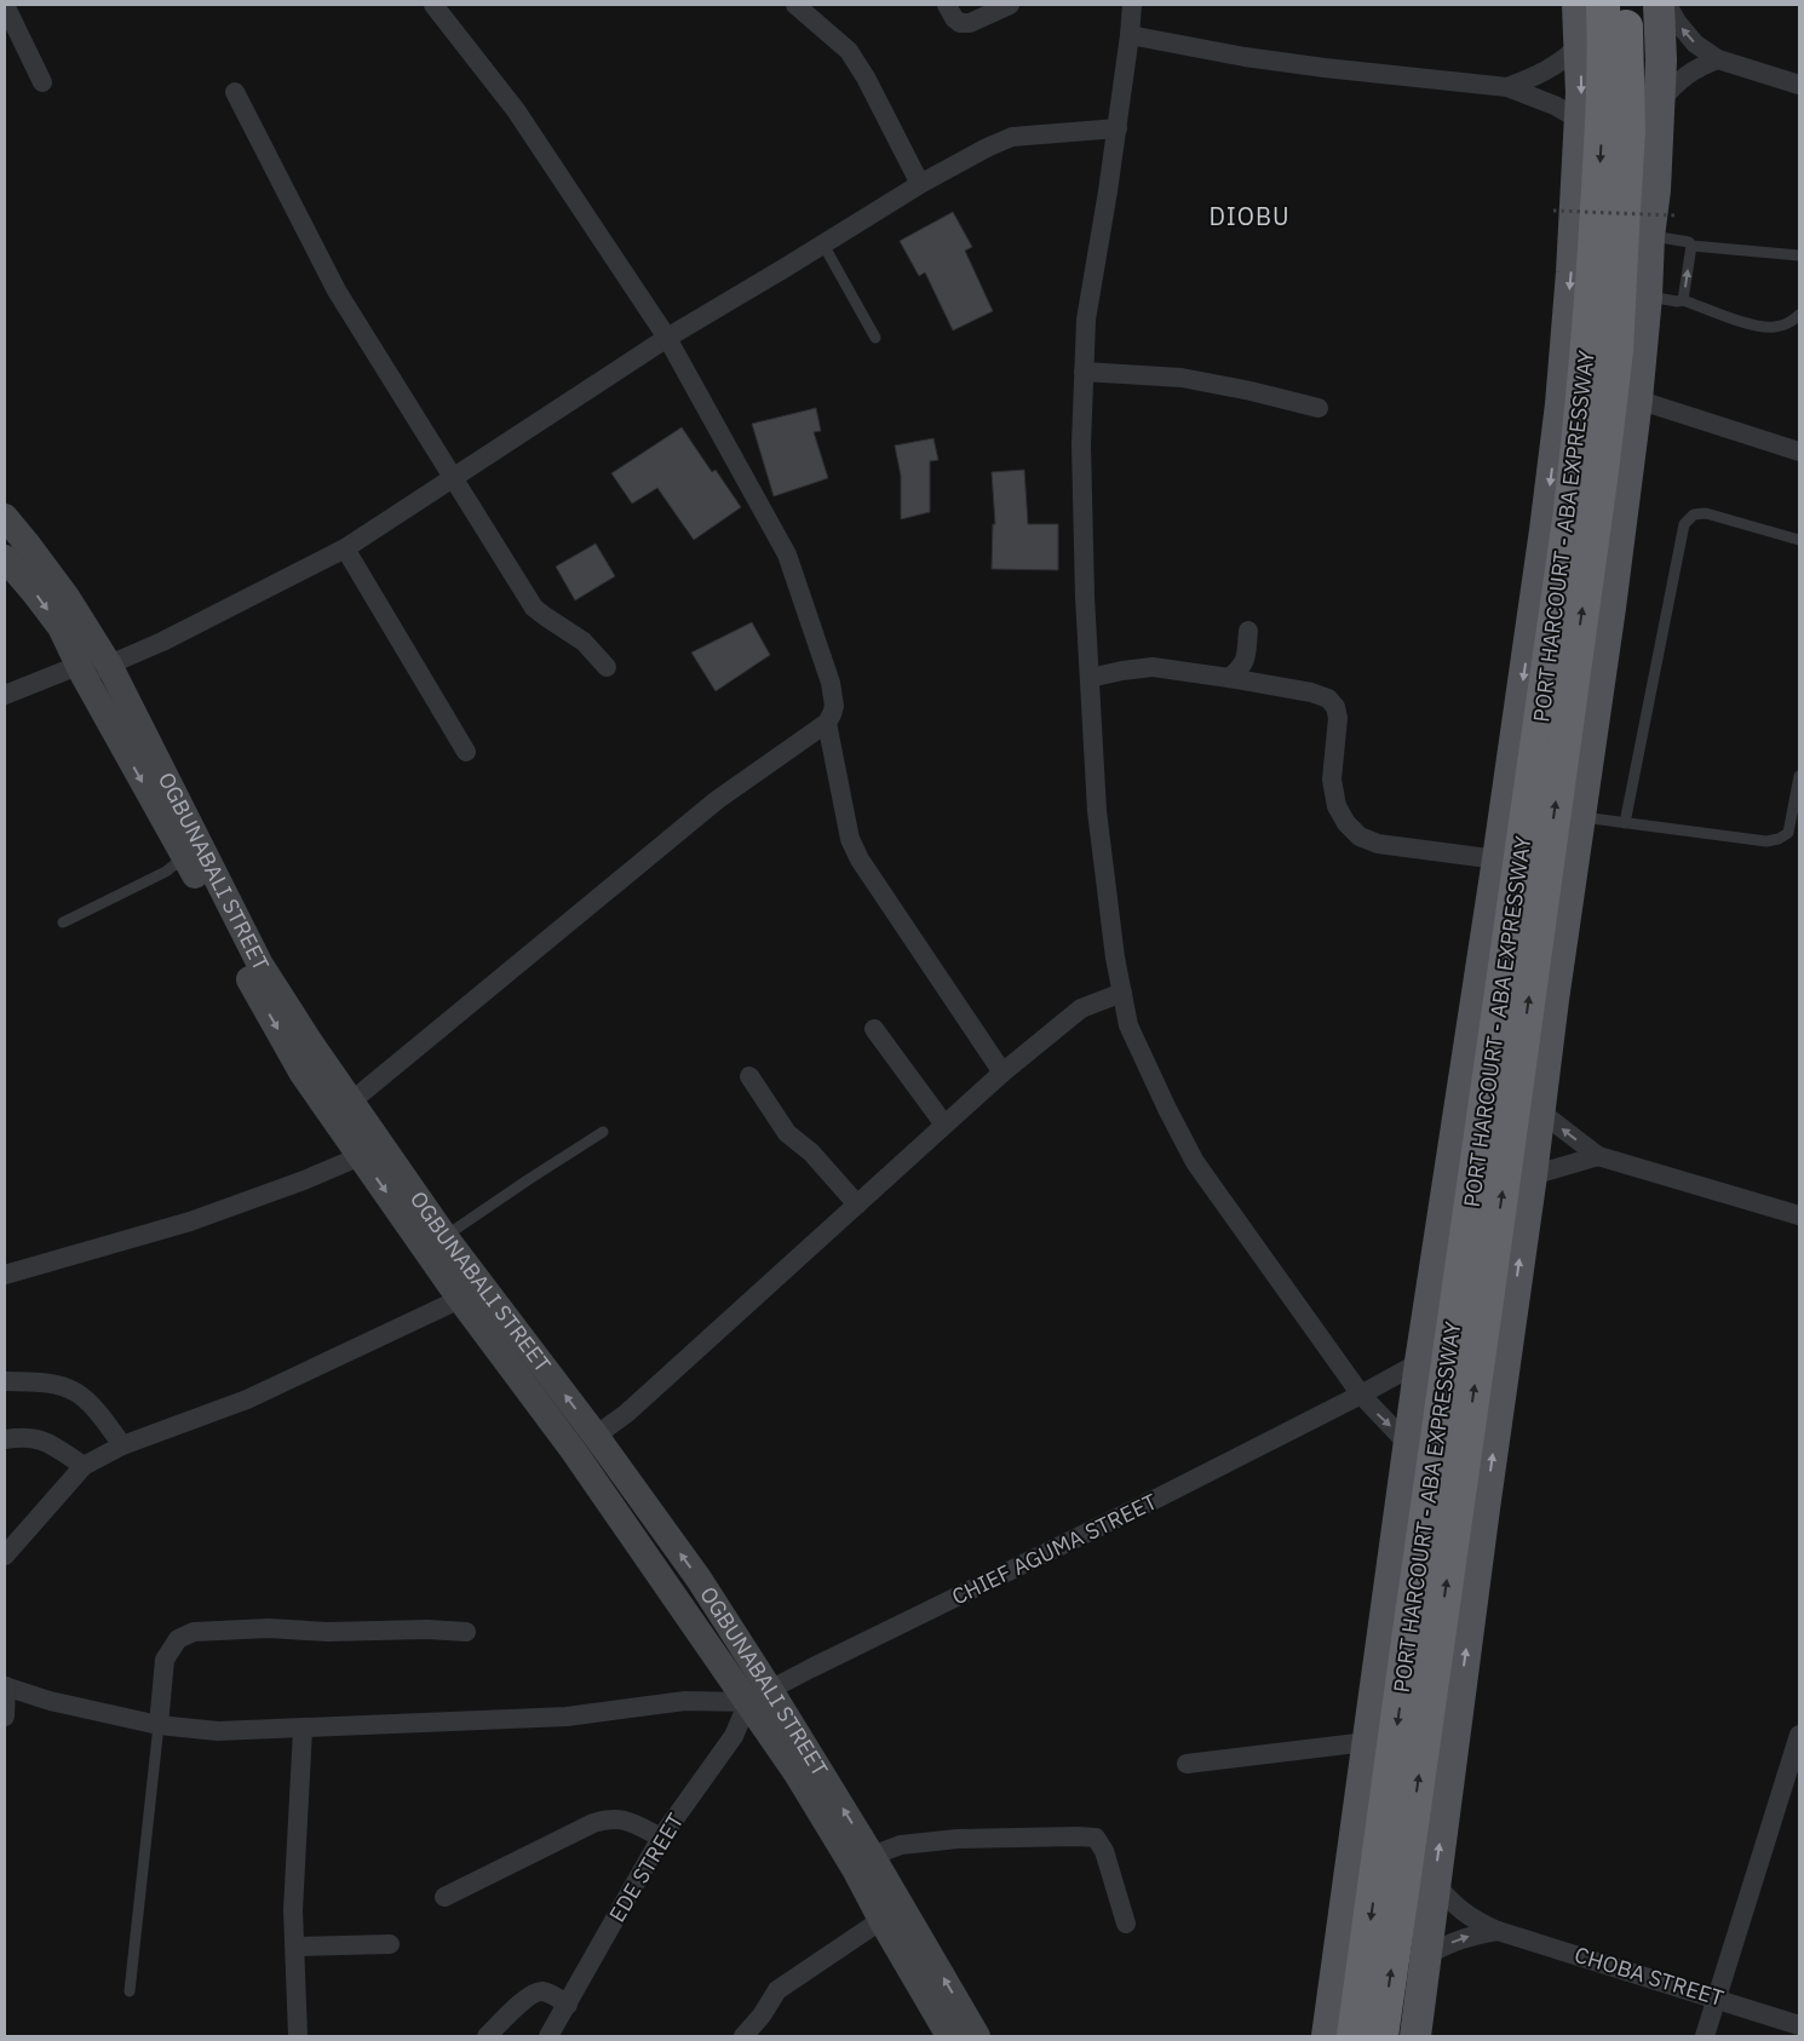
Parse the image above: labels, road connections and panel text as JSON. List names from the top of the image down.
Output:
{
  "streets": {
    "highway": ["PORT HARCOURT - ABA EXPRESSWAY"],
    "street": [
      "OGBUNABALI STREET",
      "CHIEF AGUMA STREET",
      "EDE STREET",
      "CHOBA STREET"
    ]
  },
  "crossings": [
    ["OGBUNABALI STREET", "CHIEF AGUMA STREET"],
    ["OGBUNABALI STREET", "EDE STREET"],
    ["CHIEF AGUMA STREET", "EDE STREET"]
  ],
  "districts": ["DIOBU"]
}
